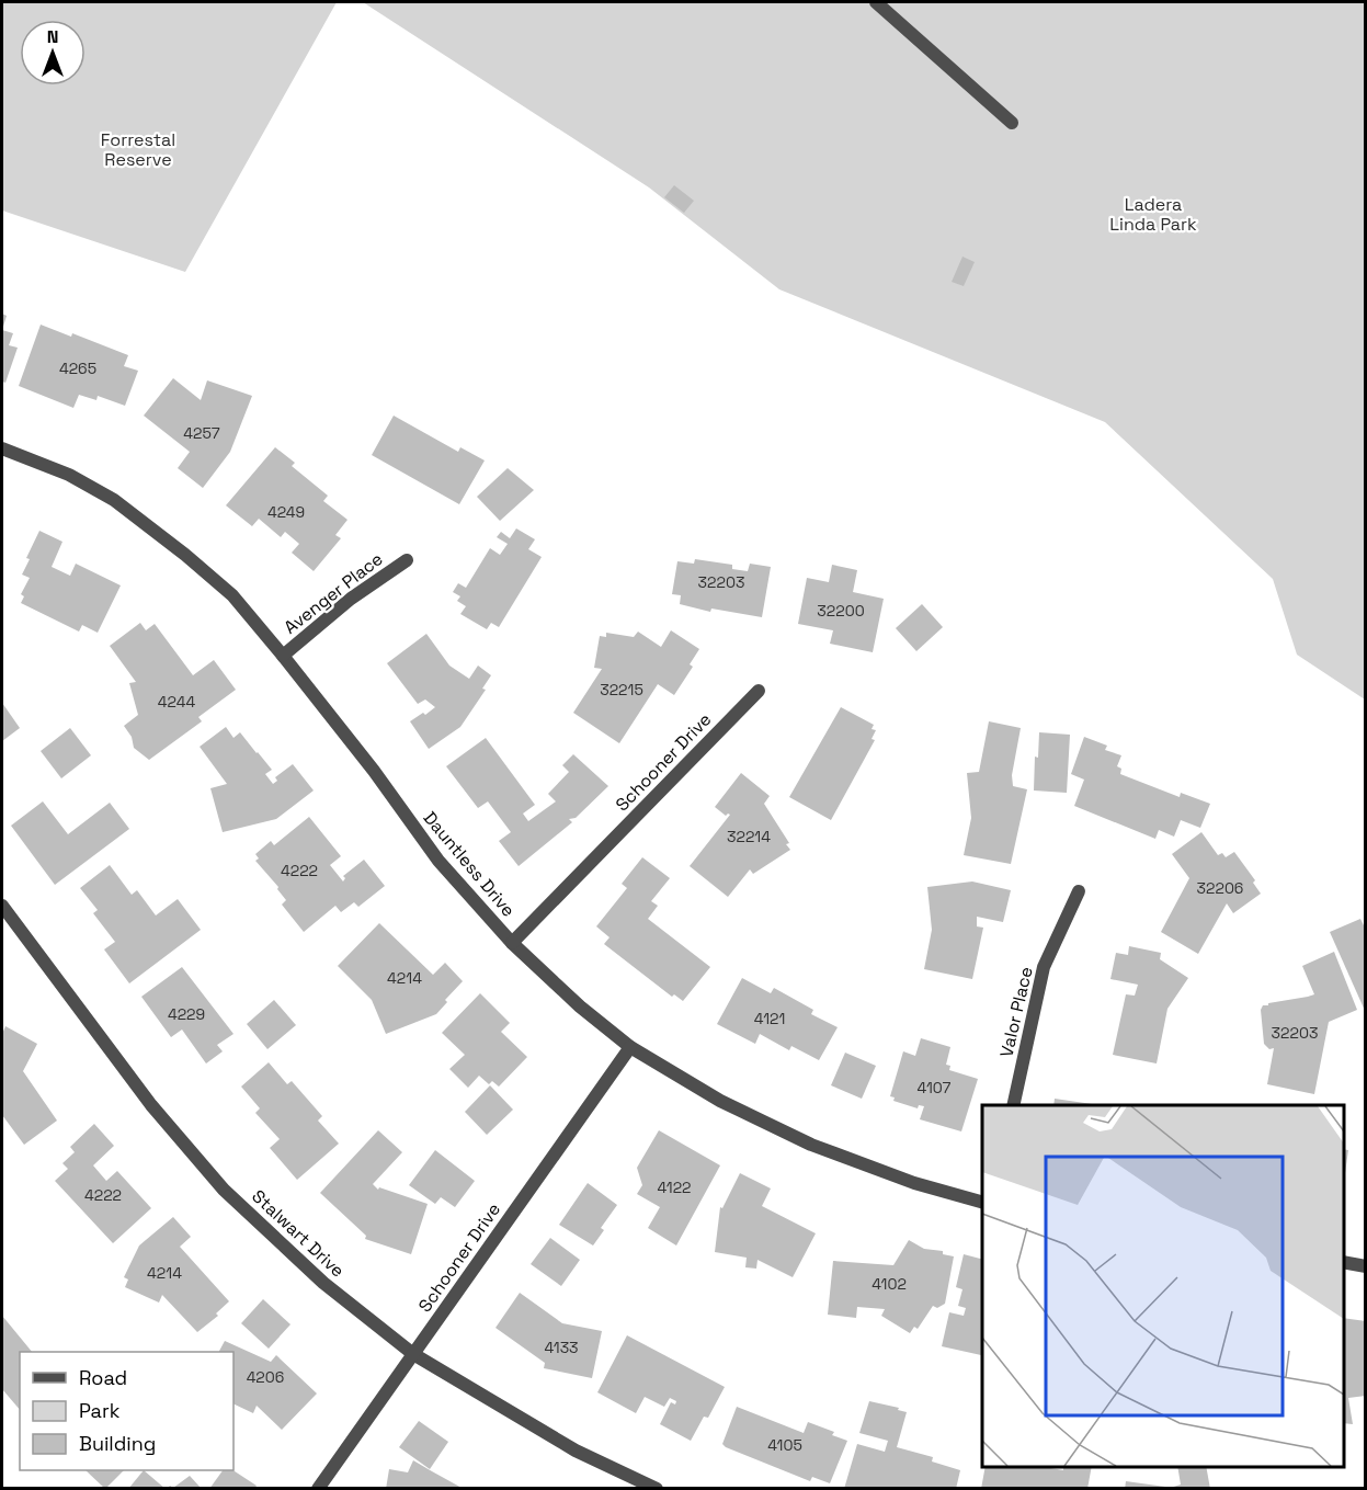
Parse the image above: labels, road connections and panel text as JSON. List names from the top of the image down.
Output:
{
  "streets": {
    "street": [
      "Avenger Place",
      "Schooner Drive",
      "Dauntless Drive",
      "Valor Place",
      "Stalwart Drive"
    ]
  },
  "crossings": [
    ["Avenger Place", "Dauntless Drive"],
    ["Schooner Drive", "Dauntless Drive"],
    ["Schooner Drive", "Stalwart Drive"]
  ],
  "parks": ["Forrestal Reserve", "Ladera Linda Park"],
  "house_numbers": [
    "4265",
    "4257",
    "4249",
    "32203",
    "32200",
    "32215",
    "4244",
    "32214",
    "4222",
    "32206",
    "4214",
    "4229",
    "4121",
    "32203",
    "4107",
    "4122",
    "4222",
    "4214",
    "4102",
    "4133",
    "4206",
    "4105"
  ],
  "legend": ["Road", "Park", "Building"],
  "north": "top"
}
